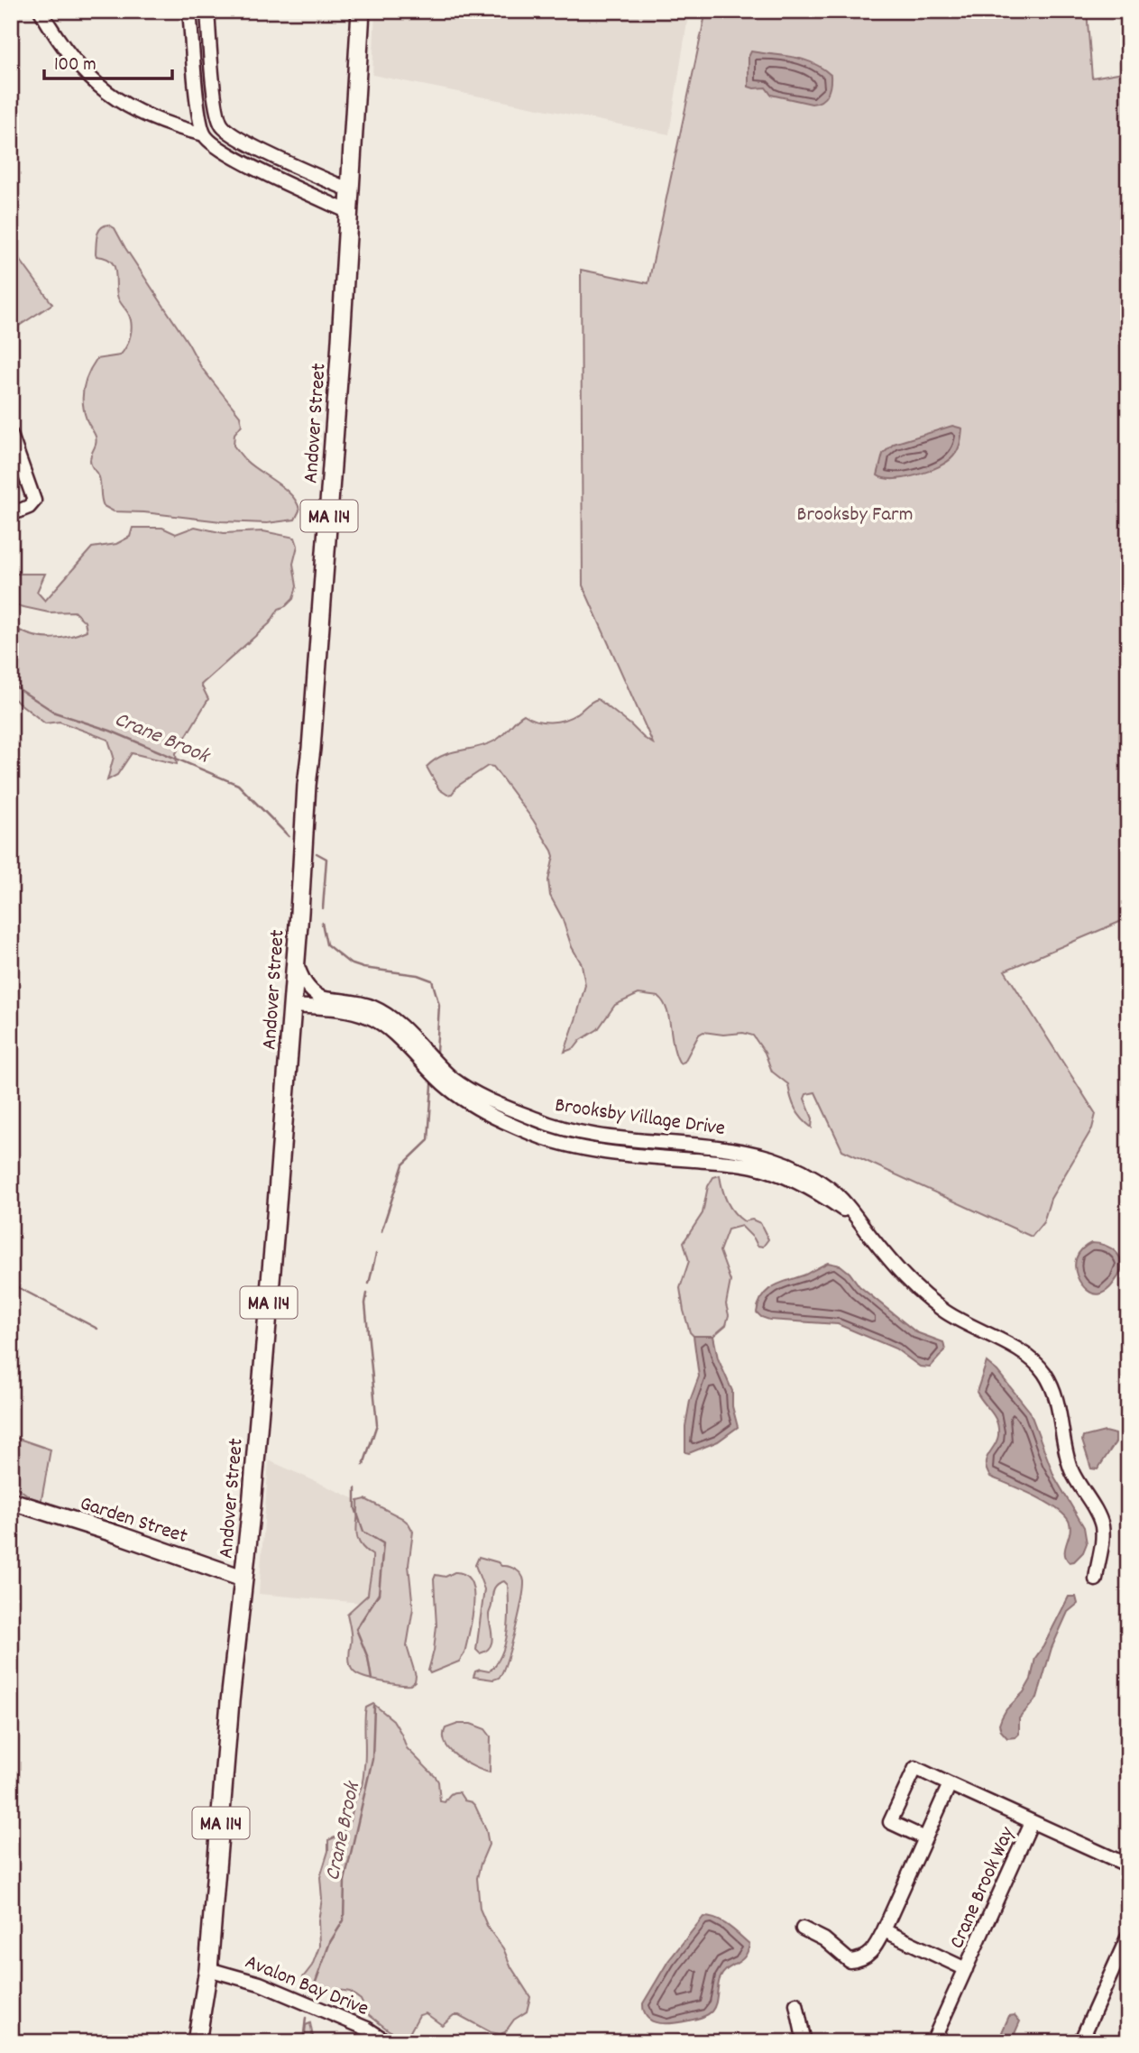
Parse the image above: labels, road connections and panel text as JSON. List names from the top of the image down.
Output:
{
  "streets": {
    "highway": ["Andover Street", "MA 114"],
    "main road": ["Garden Street"],
    "street": ["Brooksby Village Drive", "Crane Brook Way", "Avalon Bay Drive"]
  },
  "crossings": [
    ["Andover Street", "Brooksby Village Drive"],
    ["Andover Street", "Garden Street"],
    ["Andover Street", "Avalon Bay Drive"]
  ],
  "water": ["Crane Brook"],
  "parks": ["Brooksby Farm"],
  "scale_bar": "100 m"
}
